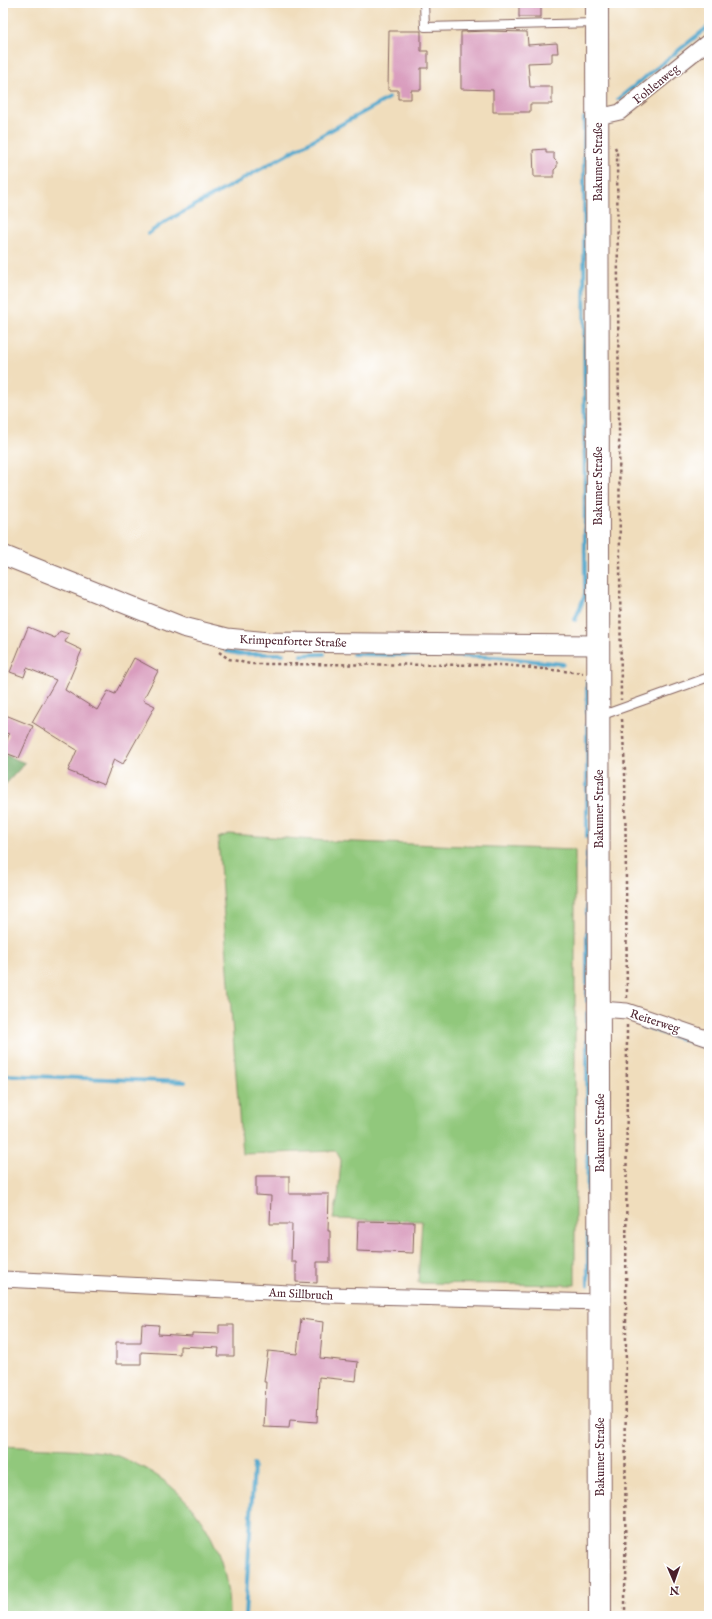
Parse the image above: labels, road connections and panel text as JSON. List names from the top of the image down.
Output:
{
  "streets": {
    "main road": ["Bakumer Straße"],
    "street": [
      "Fohlenweg",
      "Krimpenforter Straße",
      "Reiterweg",
      "Am Sillbruch"
    ]
  },
  "crossings": [
    ["Fohlenweg", "Bakumer Straße"],
    ["Bakumer Straße", "Krimpenforter Straße"],
    ["Bakumer Straße", "Reiterweg"],
    ["Bakumer Straße", "Am Sillbruch"]
  ],
  "north": "bottom"
}
